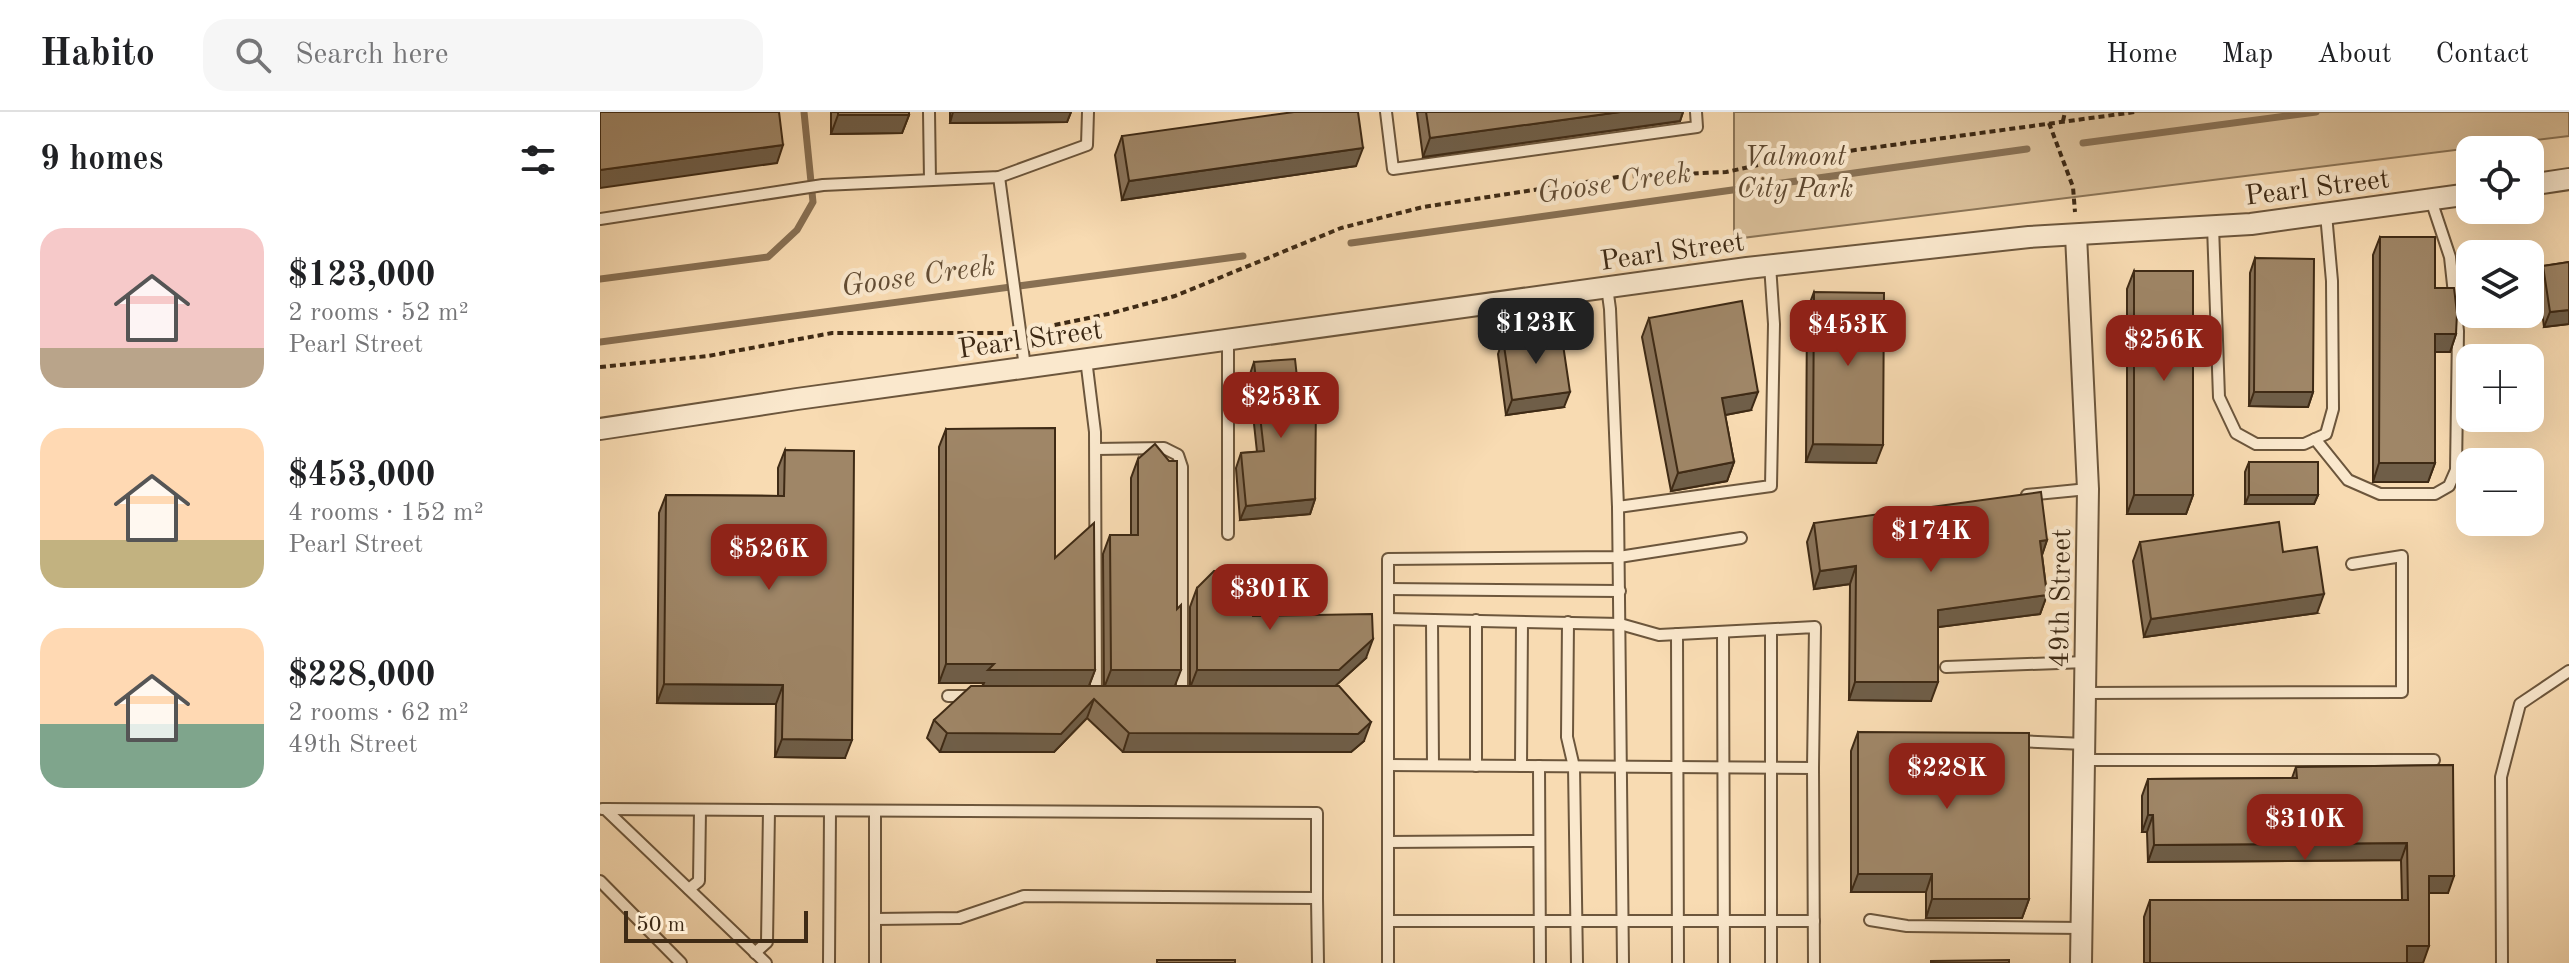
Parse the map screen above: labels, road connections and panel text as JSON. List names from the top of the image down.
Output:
{
  "streets": {
    "street": ["Pearl Street", "49th Street"]
  },
  "crossings": [
    ["Pearl Street", "49th Street"]
  ],
  "water": ["Goose Creek"],
  "parks": ["Valmont City Park"],
  "scale_bar": "50 m",
  "page": {
    "header": "Habito",
    "search": "Search here",
    "nav": [
      "Home",
      "Map",
      "About",
      "Contact"
    ],
    "heading": "9 homes",
    "map_buttons": ["+", "−"],
    "list": [
      {
        "name": "$123,000",
        "note": "2 rooms · 52 m² · Pearl Street"
      },
      {
        "name": "$453,000",
        "note": "4 rooms · 152 m² · Pearl Street"
      },
      {
        "name": "$228,000",
        "note": "2 rooms · 62 m² · 49th Street"
      }
    ],
    "price": [
      "$123K",
      "$453K",
      "$256K",
      "$253K",
      "$174K",
      "$526K",
      "$301K",
      "$228K",
      "$310K"
    ],
    "scale": "50 m"
  }
}
